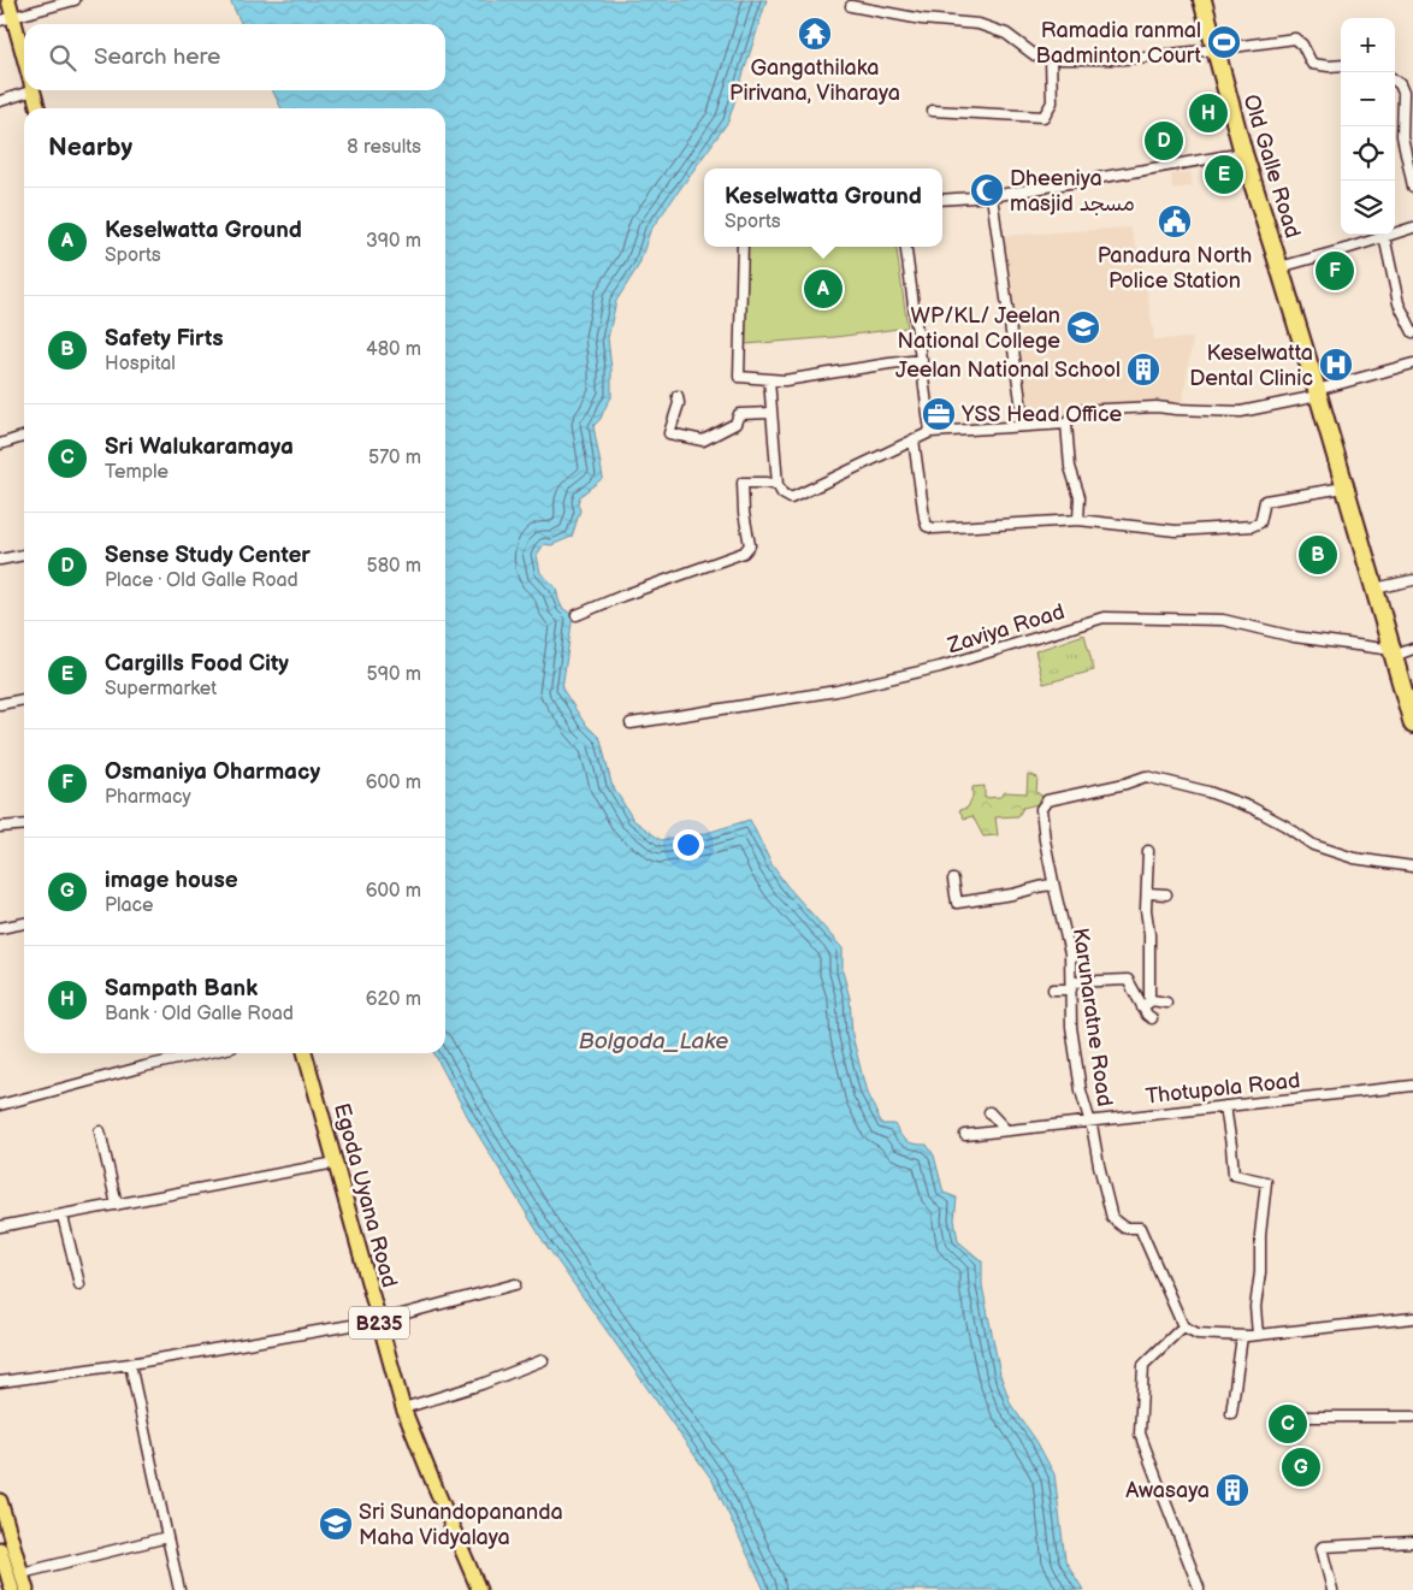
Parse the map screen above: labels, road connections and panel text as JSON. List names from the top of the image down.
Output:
{
  "streets": {
    "highway": ["Old Galle Road"],
    "main road": ["Egoda Uyana Road", "B235"],
    "street": ["Zaviya Road", "Karunaratne Road", "Thotupola Road"]
  },
  "crossings": [
    ["Old Galle Road", "Zaviya Road"],
    ["Karunaratne Road", "Thotupola Road"]
  ],
  "water": ["Bolgoda_Lake"],
  "places": {
    "temple": ["Gangathilaka Pirivana, Viharaya"],
    "sports": ["Ramadia ranmal Badminton Court"],
    "mosque": ["Dheeniya masjid مسجد"],
    "public building": ["Panadura North Police Station"],
    "school or university": ["WP/KL/ Jeelan National College", "Sri Sunandopananda Maha Vidyalaya"],
    "hospital": ["Keselwatta Dental Clinic"],
    "building": ["Jeelan National School", "Awasaya"],
    "office": ["YSS Head Office"]
  },
  "page": {
    "map_buttons": ["+", "−"],
    "search": "Search here",
    "pins": [
      "H",
      "D",
      "E",
      "F",
      "A",
      "B",
      "C",
      "G"
    ],
    "heading": ["Nearby", "8 results"],
    "popup": ["Keselwatta Ground", "Sports"],
    "list": [
      {
        "mark": "A",
        "name": "Keselwatta Ground",
        "note": "Sports",
        "value": "390 m"
      },
      {
        "mark": "B",
        "name": "Safety Firts",
        "note": "Hospital",
        "value": "480 m"
      },
      {
        "mark": "C",
        "name": "Sri Walukaramaya",
        "note": "Temple",
        "value": "570 m"
      },
      {
        "mark": "D",
        "name": "Sense Study Center",
        "note": "Place · Old Galle Road",
        "value": "580 m"
      },
      {
        "mark": "E",
        "name": "Cargills Food City",
        "note": "Supermarket",
        "value": "590 m"
      },
      {
        "mark": "F",
        "name": "Osmaniya Oharmacy",
        "note": "Pharmacy",
        "value": "600 m"
      },
      {
        "mark": "G",
        "name": "image house",
        "note": "Place",
        "value": "600 m"
      },
      {
        "mark": "H",
        "name": "Sampath Bank",
        "note": "Bank · Old Galle Road",
        "value": "620 m"
      }
    ]
  }
}
